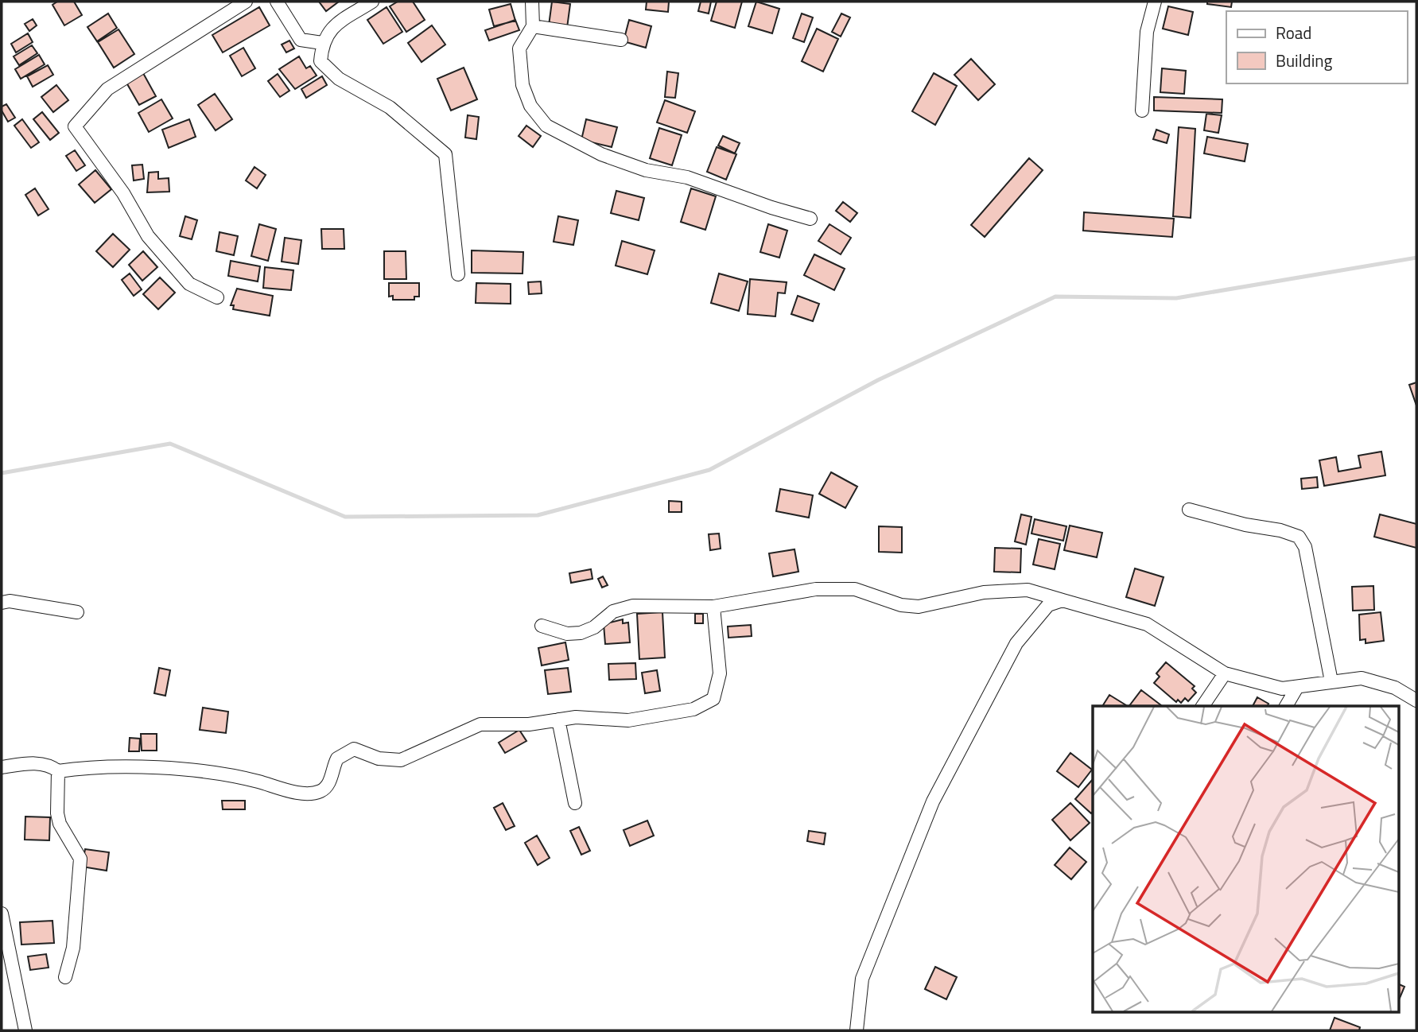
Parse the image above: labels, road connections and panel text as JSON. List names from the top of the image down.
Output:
{
  "legend": ["Road", "Building"]
}
